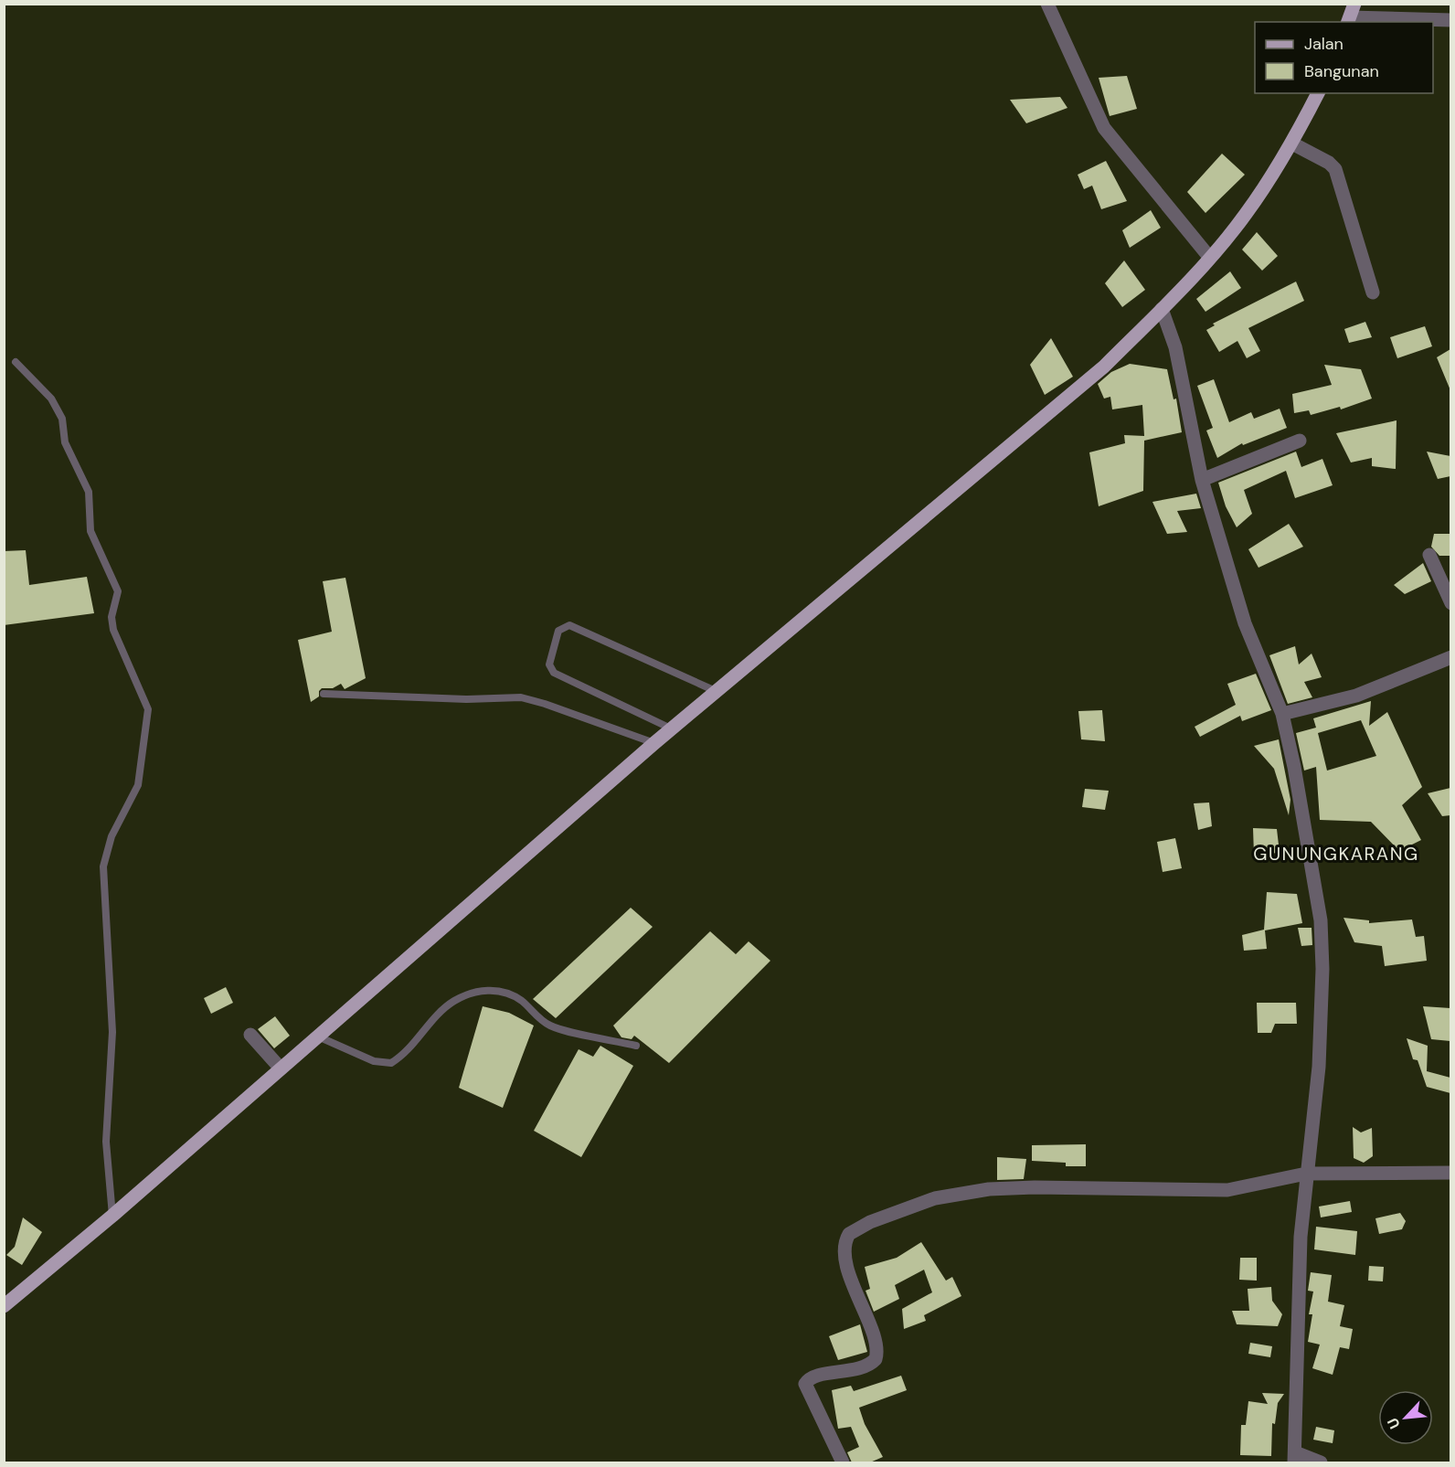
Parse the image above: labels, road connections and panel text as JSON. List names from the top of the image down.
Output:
{
  "districts": ["GUNUNGKARANG"],
  "legend": ["Jalan", "Bangunan"],
  "north": "bottom left"
}
